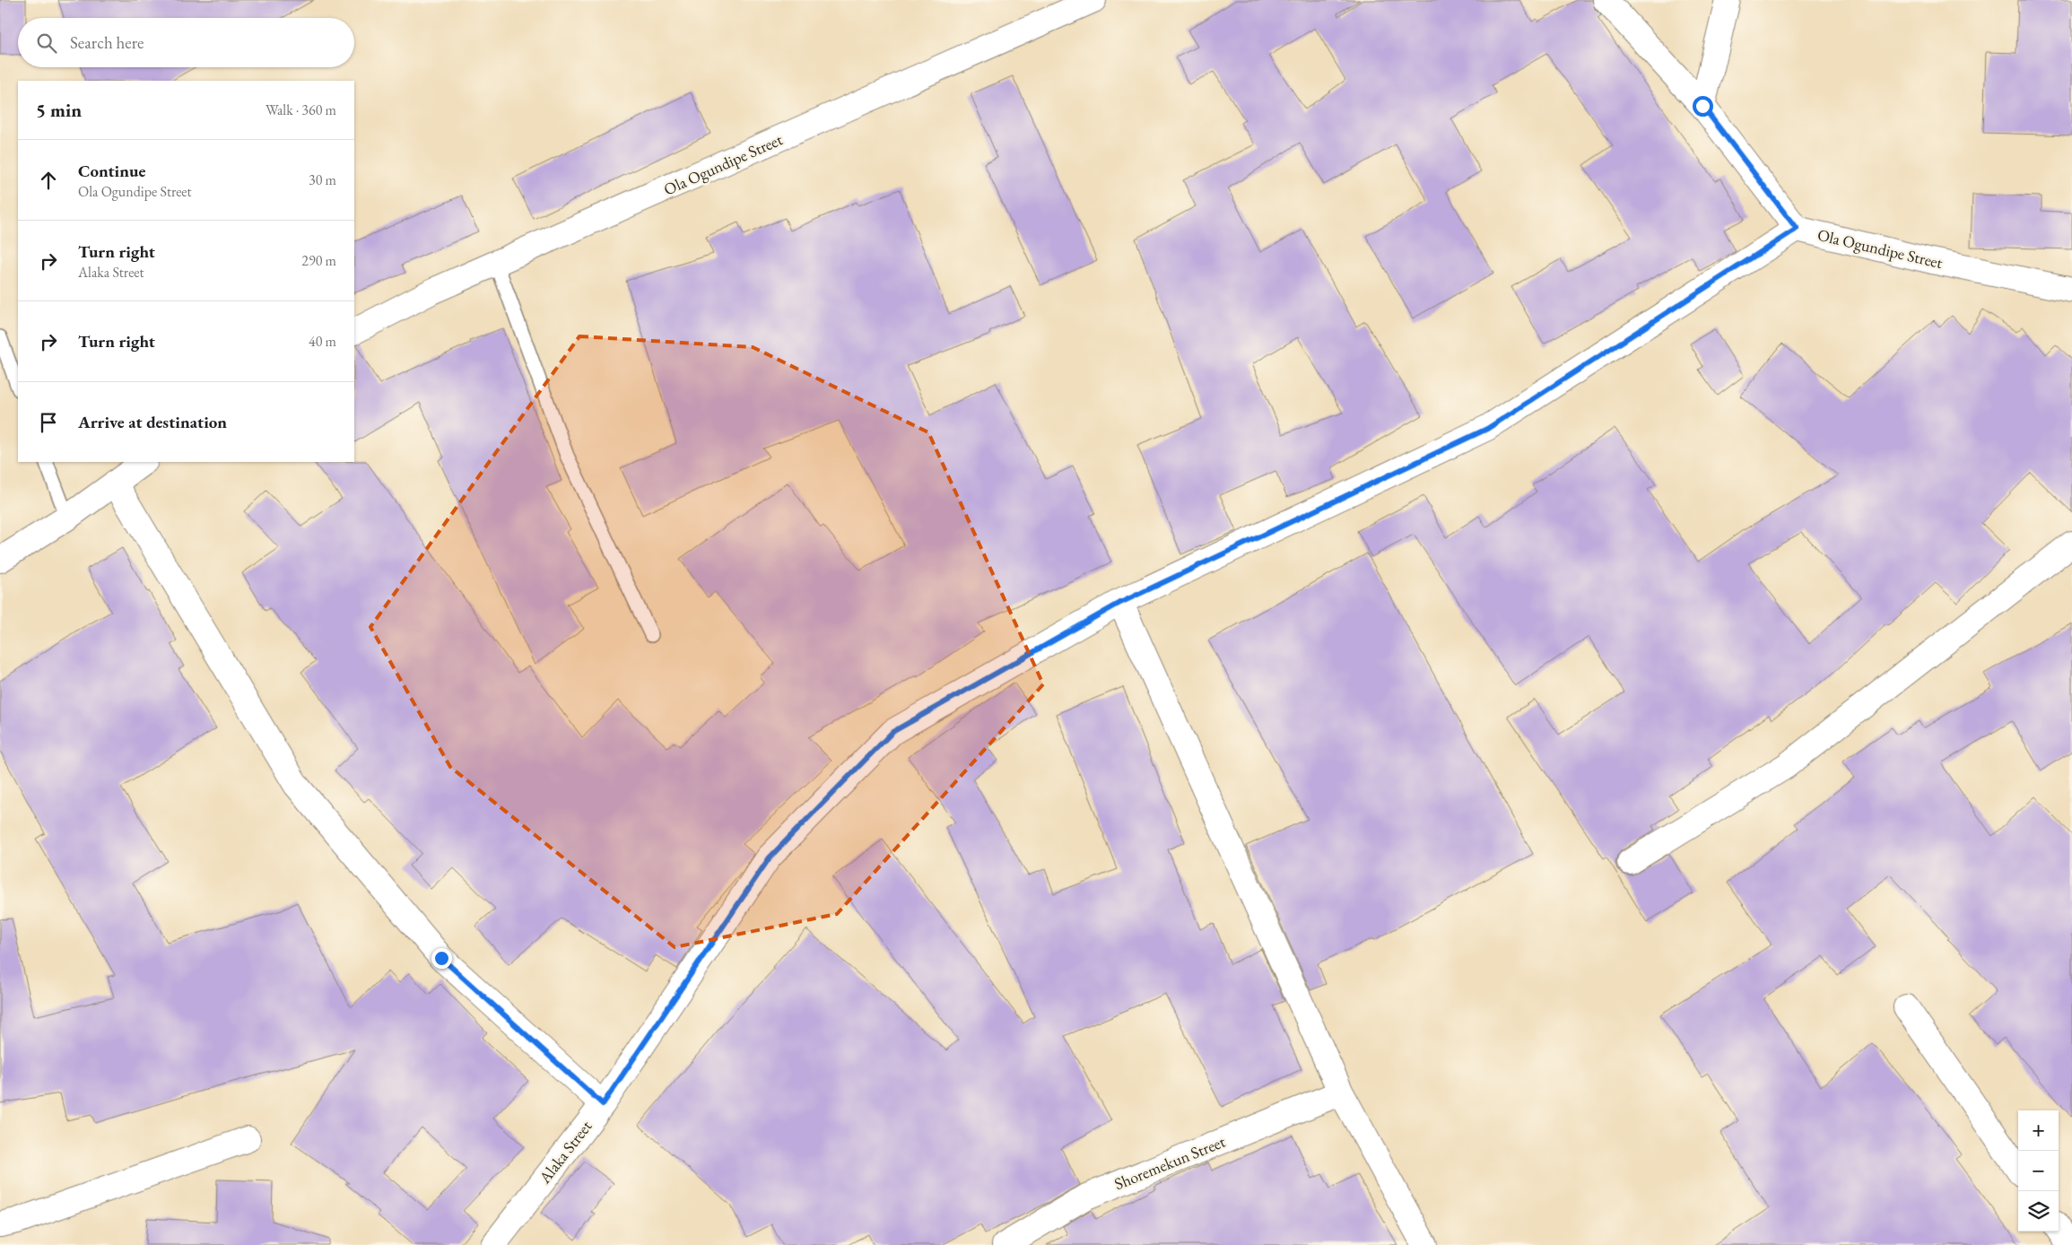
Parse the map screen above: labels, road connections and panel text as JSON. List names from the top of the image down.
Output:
{
  "streets": {
    "street": ["Ola Ogundipe Street", "Alaka Street", "Shoremekun Street"]
  },
  "crossings": [
    ["Ola Ogundipe Street", "Alaka Street"]
  ],
  "page": {
    "search": "Search here",
    "heading": ["5 min", "Walk · 360 m"],
    "list": [
      ["Continue", "Ola Ogundipe Street", "30 m"],
      ["Turn right", "Alaka Street", "290 m"],
      ["Turn right", "40 m"],
      "Arrive at destination"
    ],
    "map_buttons": ["+", "−"]
  }
}
